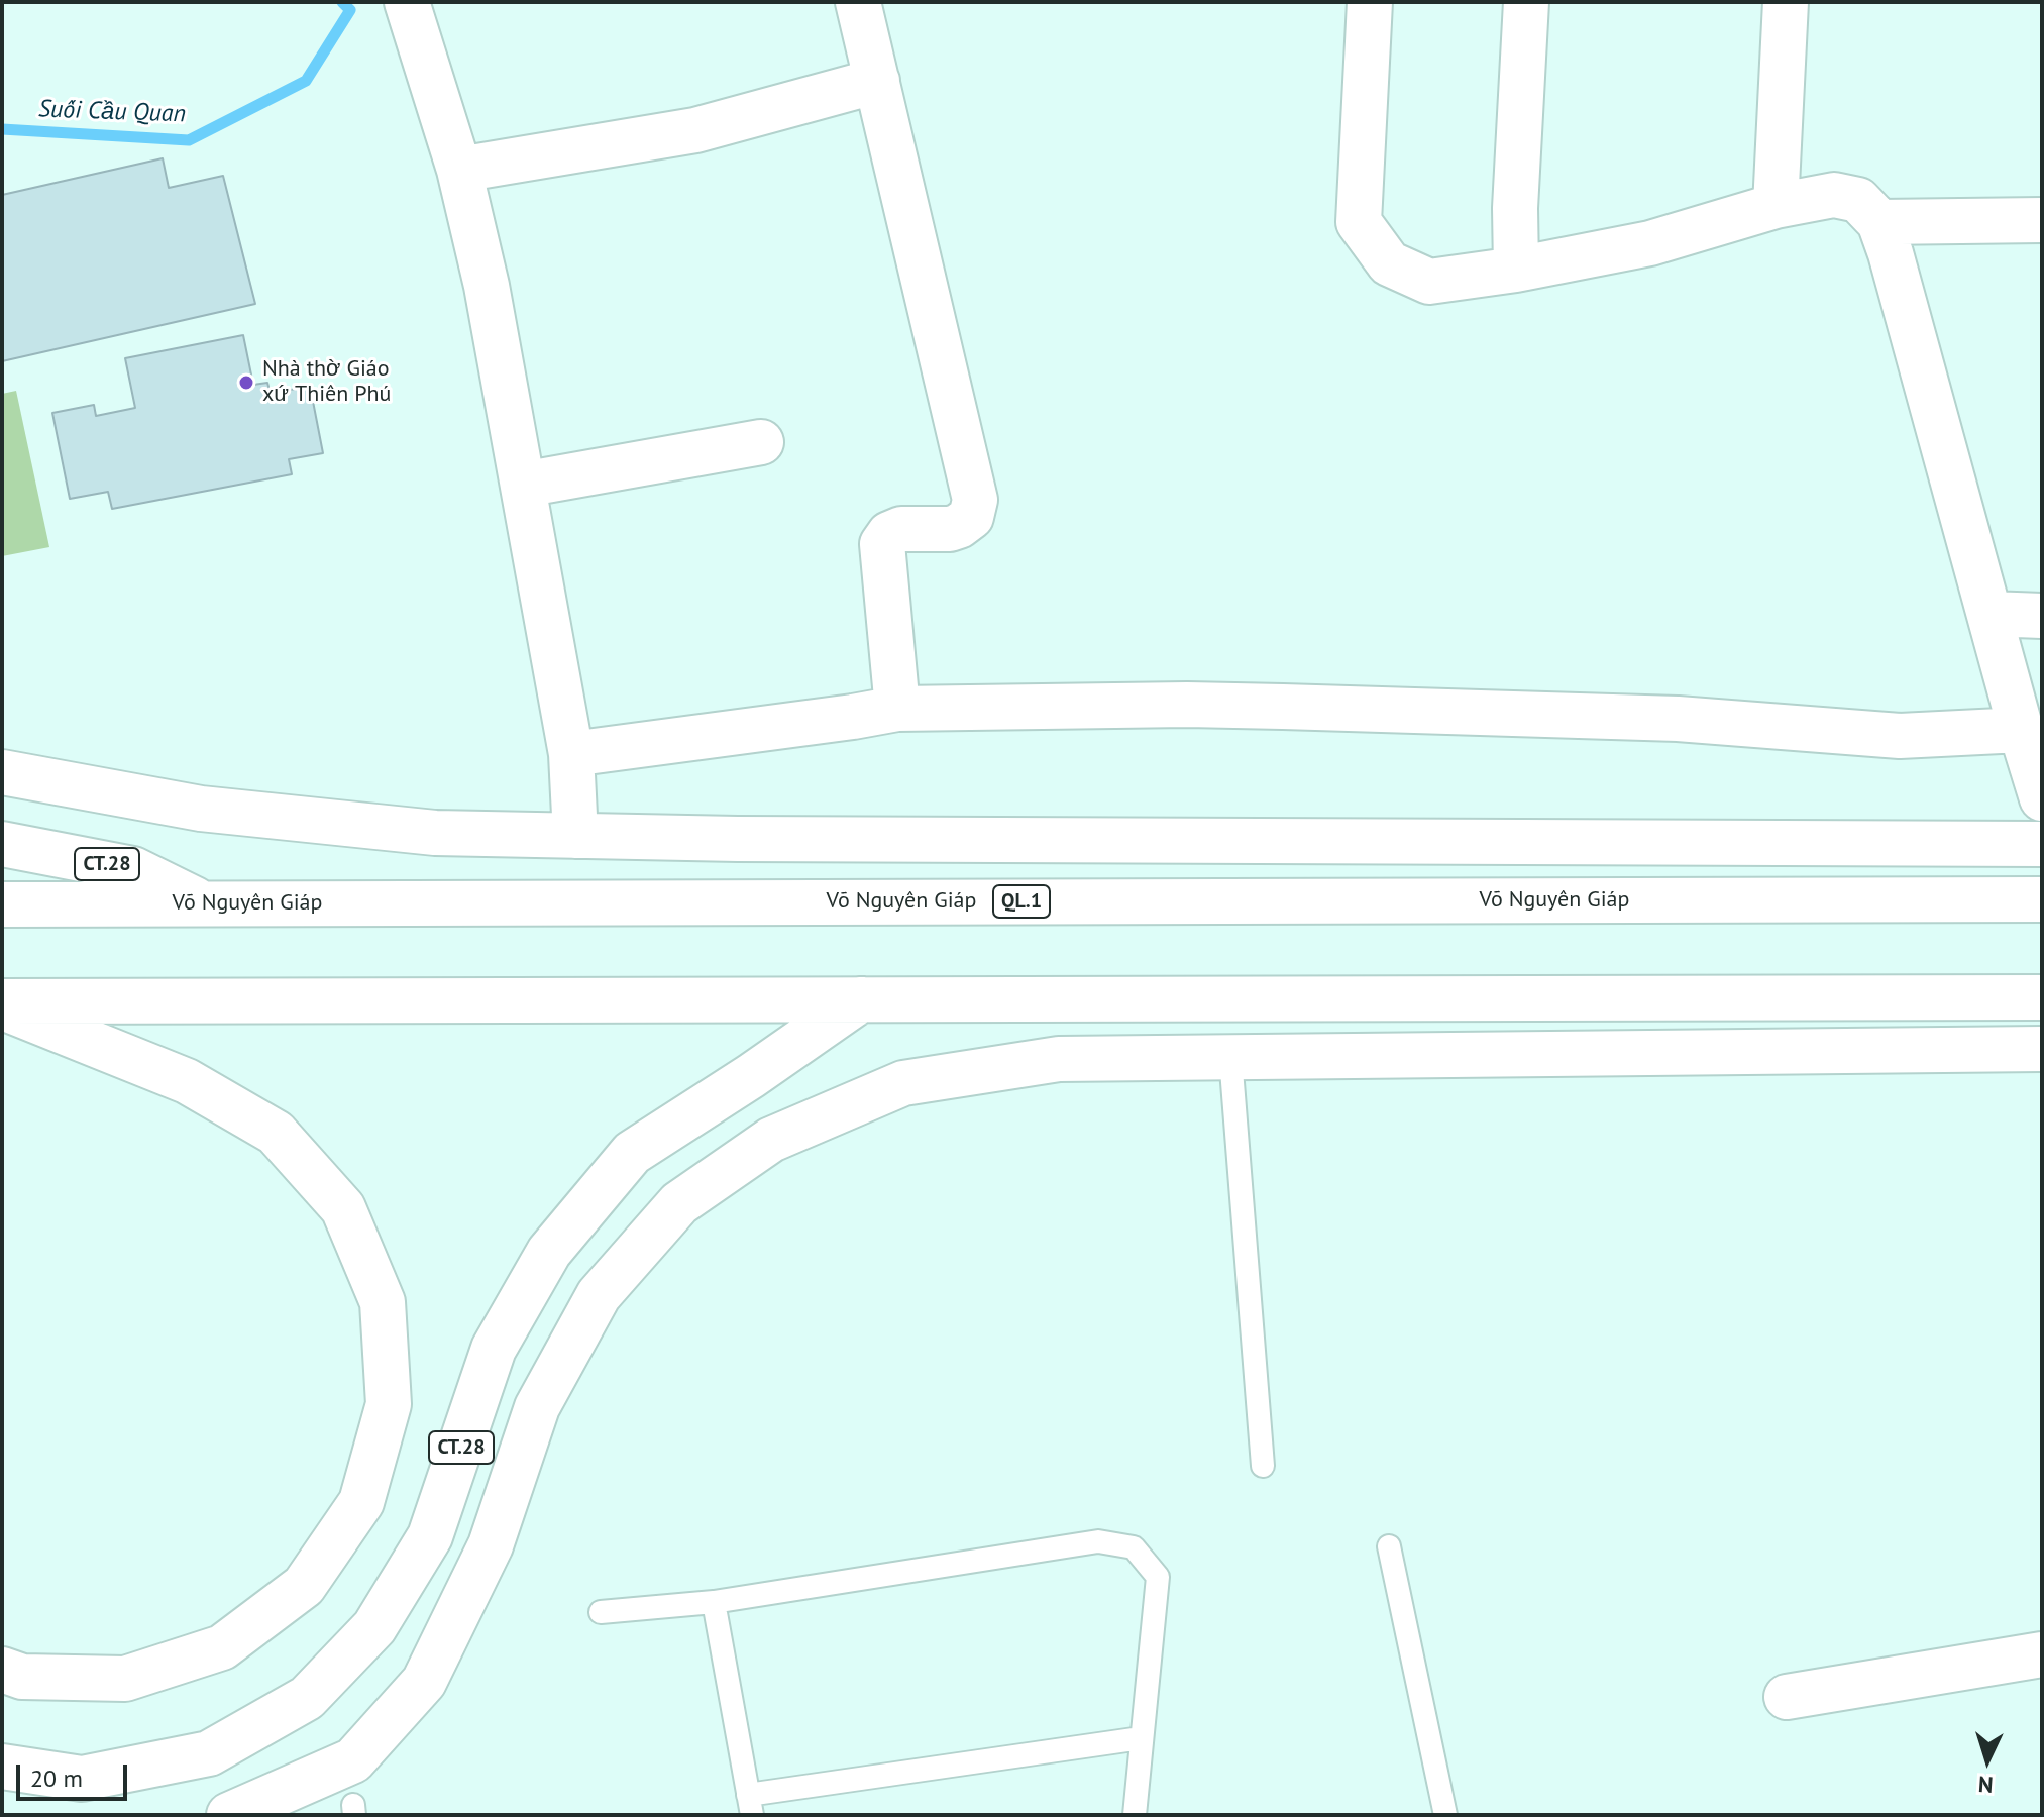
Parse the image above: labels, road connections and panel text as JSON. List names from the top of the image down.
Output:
{
  "streets": {
    "main road": ["CT.28", "Võ Nguyên Giáp", "QL.1"]
  },
  "crossings": [
    ["CT.28", "Võ Nguyên Giáp"]
  ],
  "water": ["Suối Cầu Quan"],
  "places": ["Nhà thờ Giáo xứ Thiên Phú"],
  "scale_bar": "20 m",
  "north": "bottom"
}
